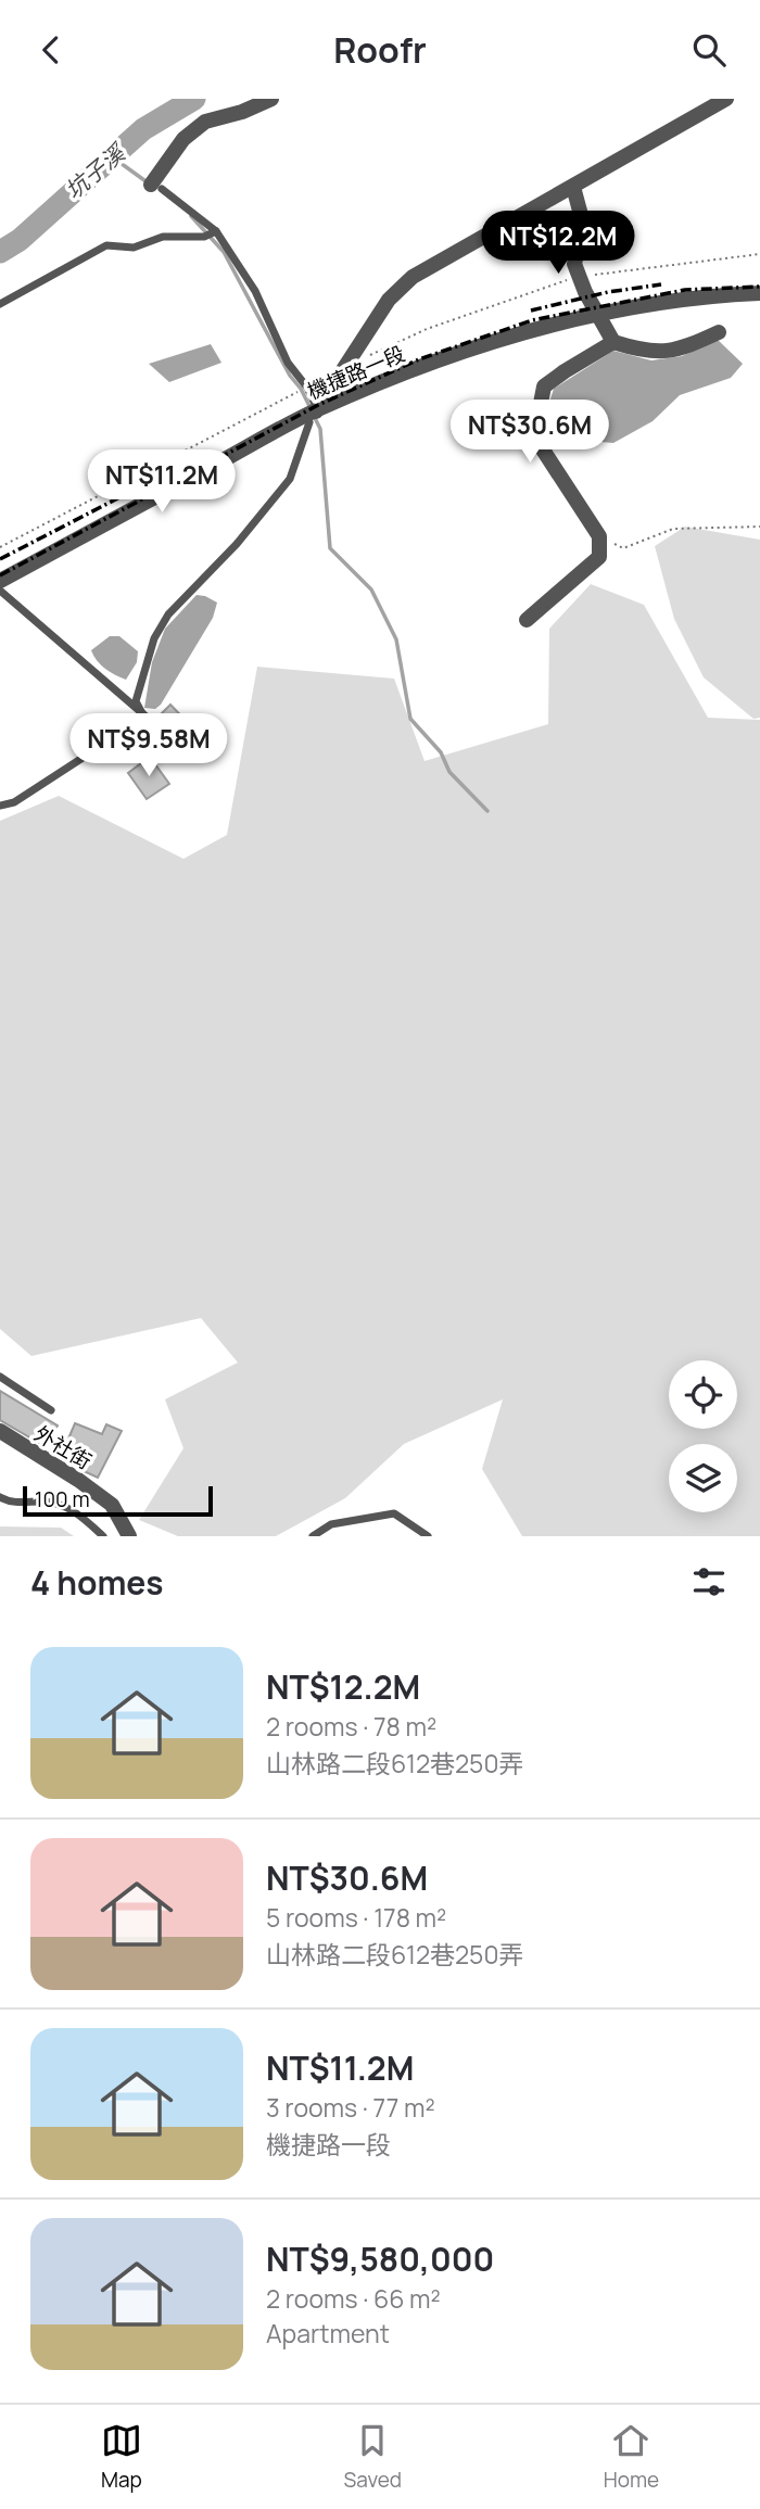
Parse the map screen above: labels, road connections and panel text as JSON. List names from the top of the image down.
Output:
{
  "streets": {
    "street": ["機捷路一段", "外社街"]
  },
  "water": ["坑子溪"],
  "scale_bar": "100 m",
  "page": {
    "header": "Roofr",
    "price": [
      "NT$12.2M",
      "NT$30.6M",
      "NT$11.2M",
      "NT$9.58M"
    ],
    "scale": "100 m",
    "heading": "4 homes",
    "list": [
      {
        "name": "NT$12.2M",
        "note": "2 rooms · 78 m² · 山林路二段612巷250弄"
      },
      {
        "name": "NT$30.6M",
        "note": "5 rooms · 178 m² · 山林路二段612巷250弄"
      },
      {
        "name": "NT$11.2M",
        "note": "3 rooms · 77 m² · 機捷路一段"
      },
      {
        "name": "NT$9,580,000",
        "note": "2 rooms · 66 m² · Apartment"
      }
    ],
    "tabs": ["Map", "Saved", "Home"]
  }
}
